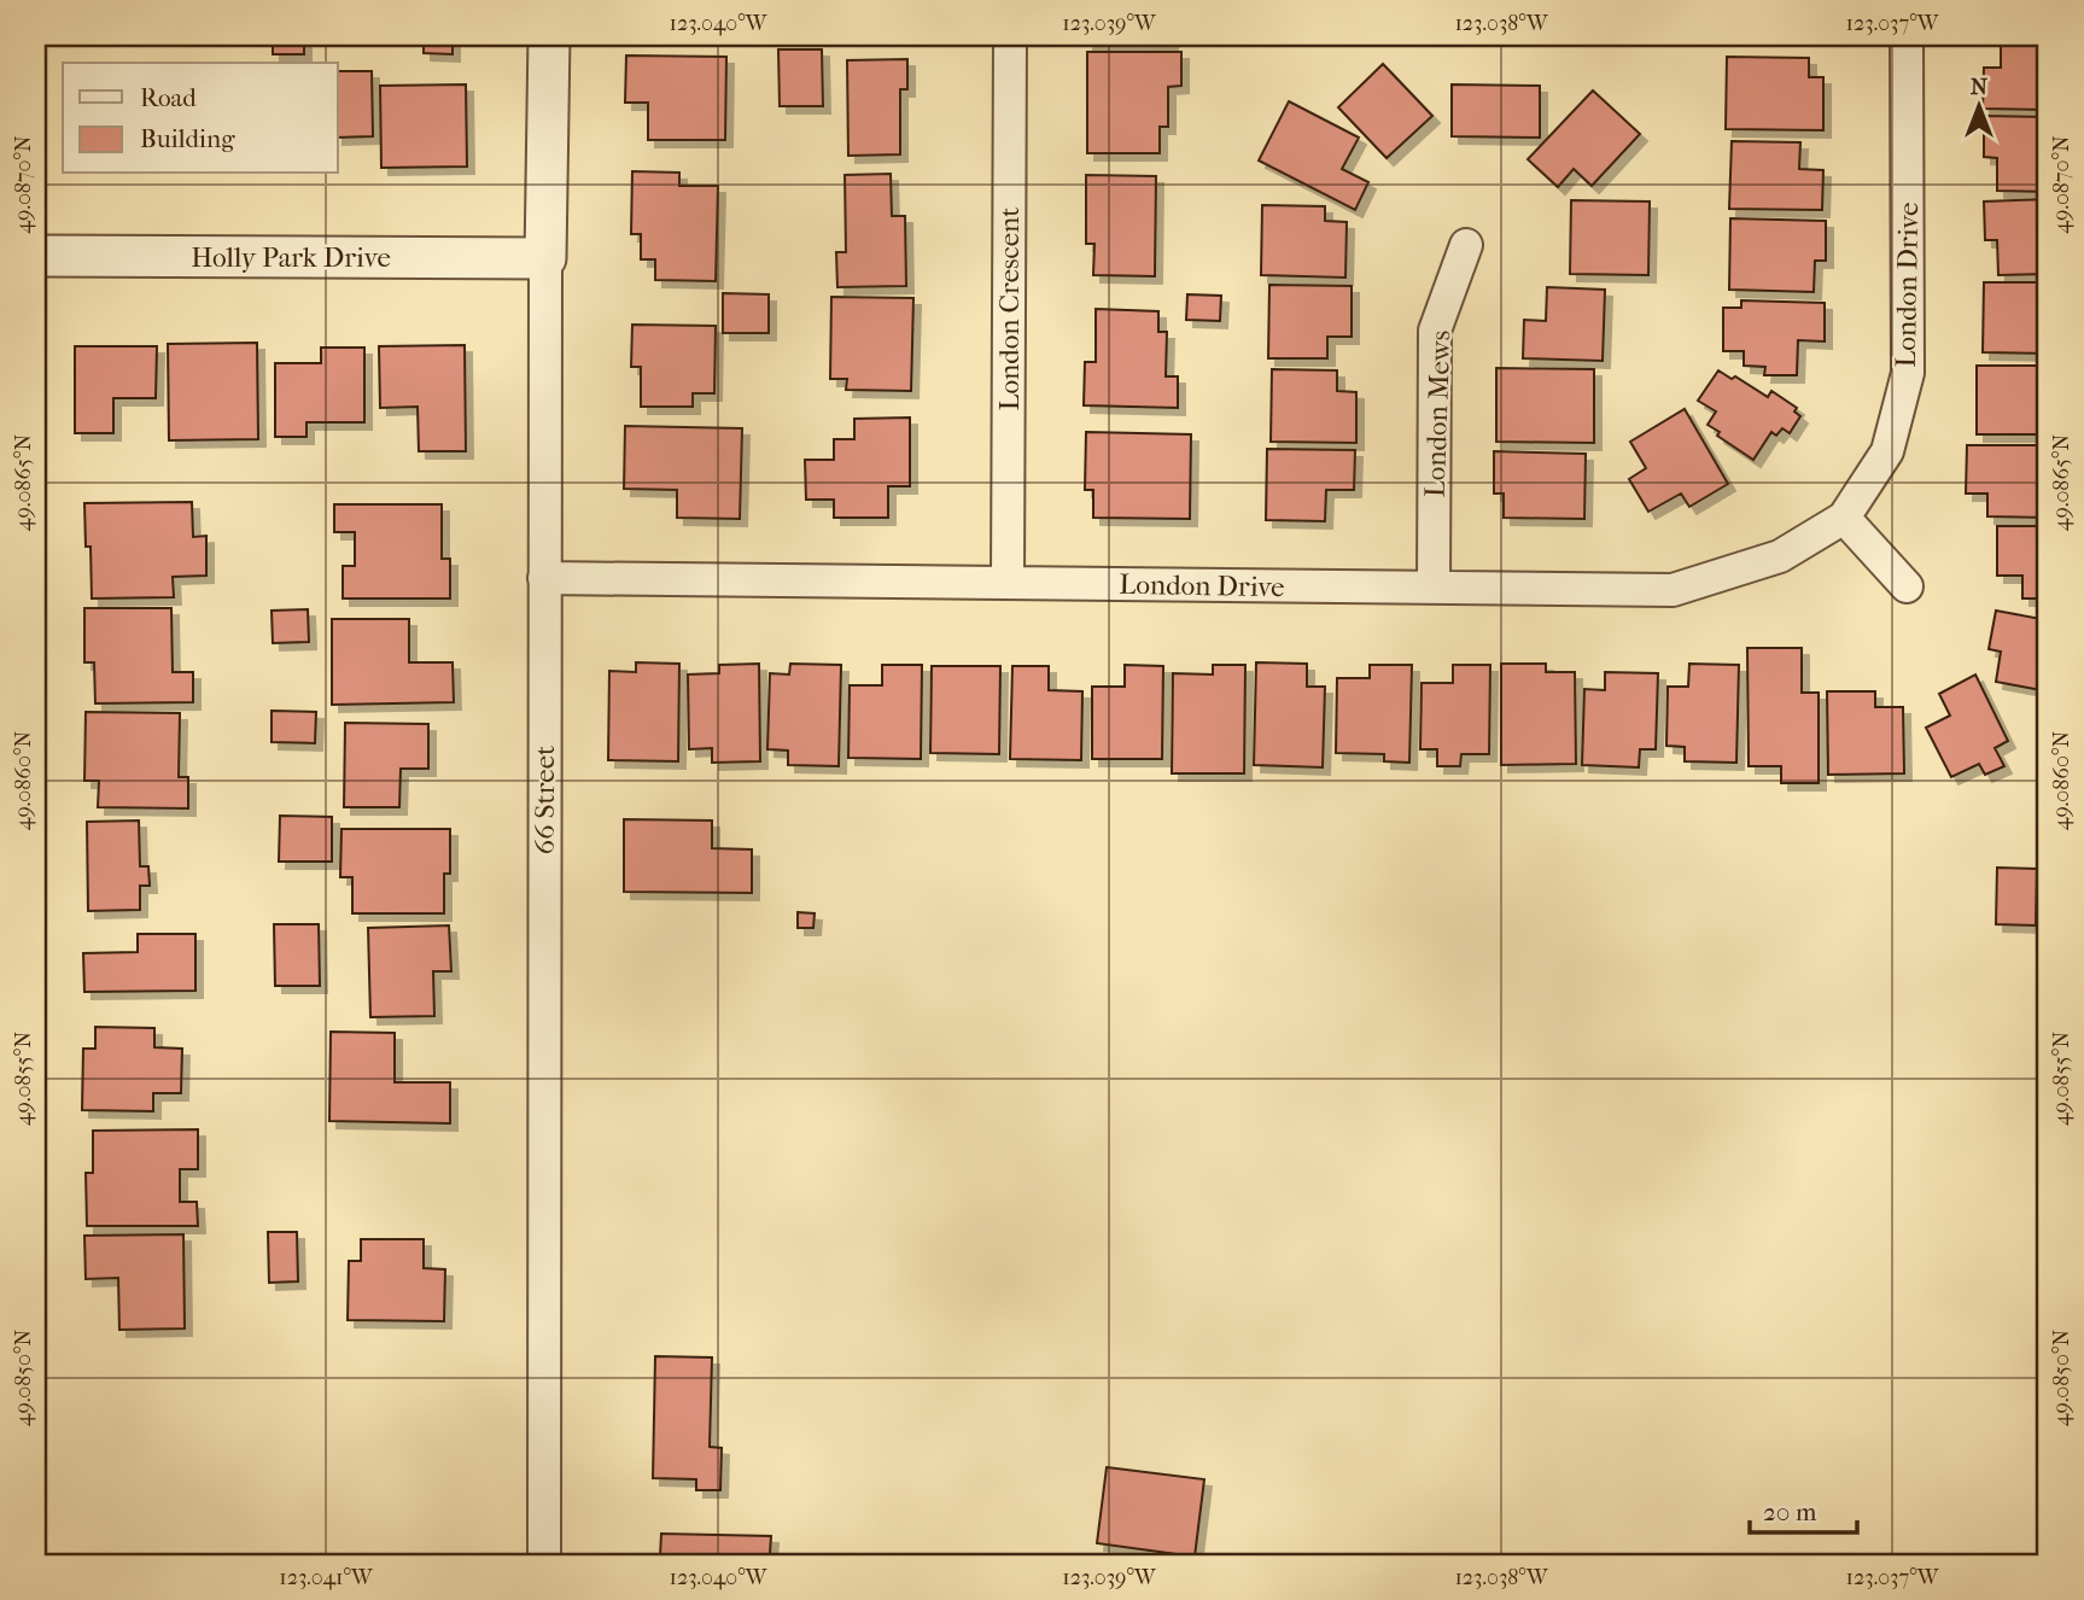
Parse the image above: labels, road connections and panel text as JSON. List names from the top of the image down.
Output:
{
  "streets": {
    "street": [
      "Holly Park Drive",
      "London Drive",
      "London Crescent",
      "London Mews",
      "66 Street"
    ]
  },
  "crossings": [
    ["Holly Park Drive", "66 Street"],
    ["London Drive", "London Crescent"],
    ["London Drive", "London Mews"],
    ["London Drive", "66 Street"]
  ],
  "legend": ["Road", "Building"],
  "scale_bar": "20 m",
  "north": "top",
  "coordinates": [
    "123.040°W",
    "123.039°W",
    "123.038°W",
    "123.037°W",
    "49.0870°N",
    "49.0865°N",
    "49.0860°N",
    "49.0855°N",
    "49.0850°N",
    "123.041°W"
  ]
}
